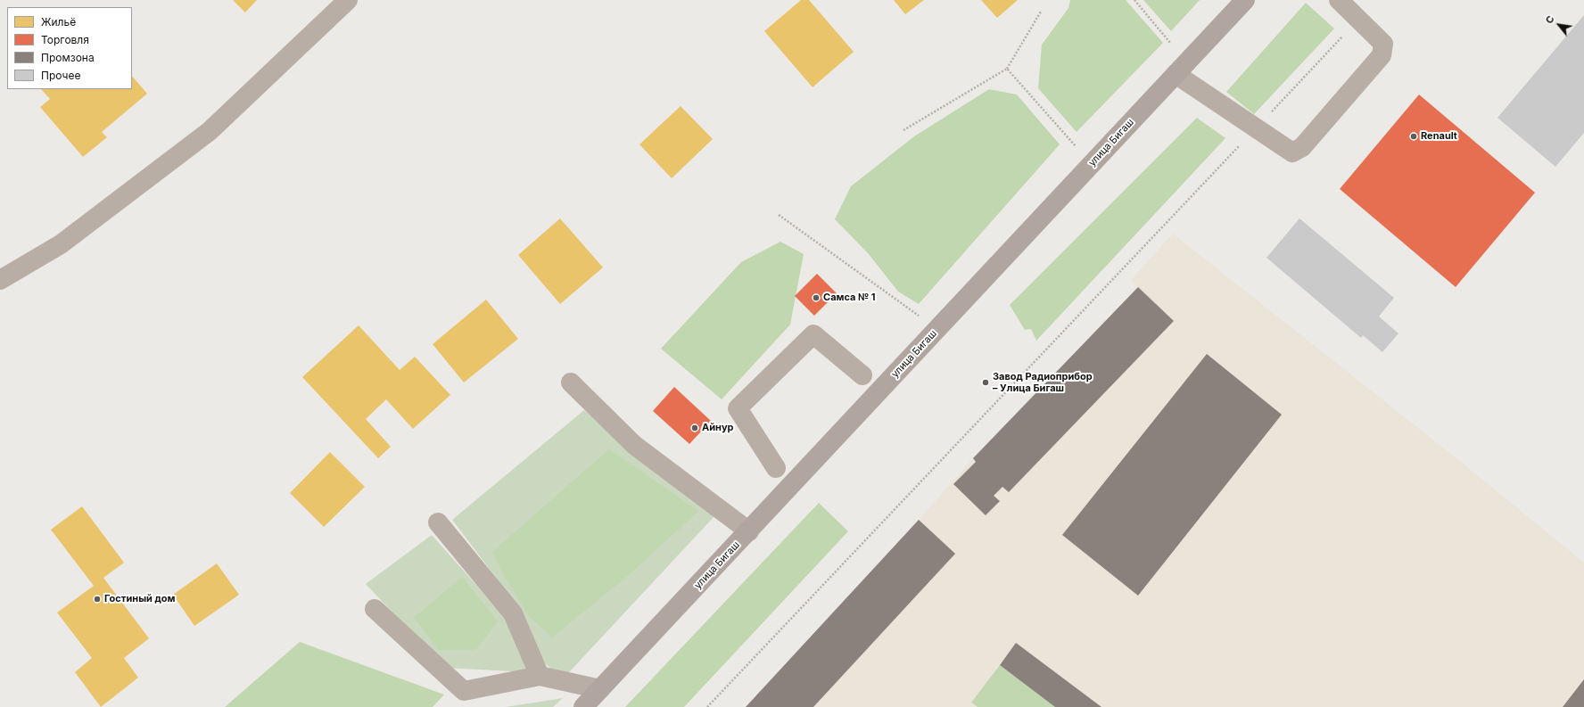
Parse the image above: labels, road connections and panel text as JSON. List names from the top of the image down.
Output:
{
  "streets": {
    "main road": ["улица Бигаш"]
  },
  "places": [
    "Renault",
    "Самса № 1",
    "Завод Радиоприбор – Улица Бигаш",
    "Айнур",
    "Гостиный дом"
  ],
  "legend": [
    "Жильё",
    "Торговля",
    "Промзона",
    "Прочее"
  ],
  "north": "top left"
}
